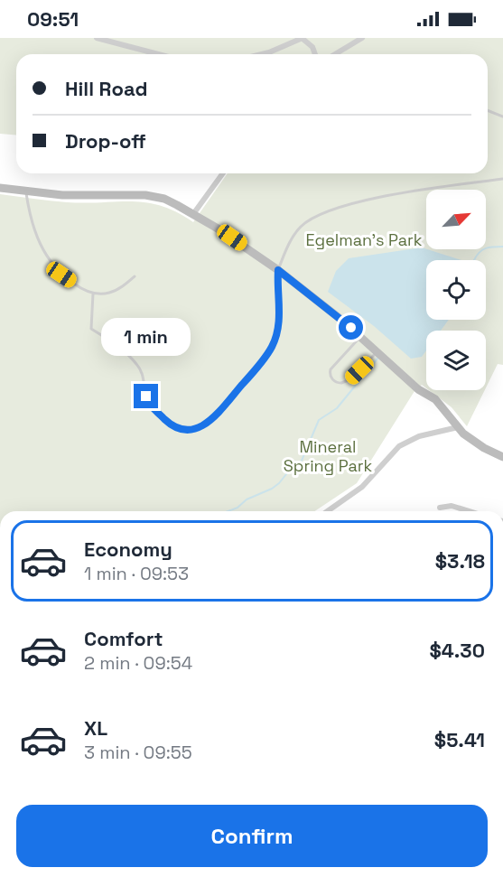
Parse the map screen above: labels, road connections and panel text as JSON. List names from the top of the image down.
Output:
{
  "parks": ["Egelman's Park", "Mineral Spring Park"],
  "north": "top right",
  "page": {
    "status": "09:51",
    "banner": ["Hill Road", "Drop-off"],
    "bubble": "1 min",
    "list": [
      {
        "name": "Economy",
        "note": "1 min · 09:53",
        "value": "$3.18"
      },
      {
        "name": "Comfort",
        "note": "2 min · 09:54",
        "value": "$4.30"
      },
      {
        "name": "XL",
        "note": "3 min · 09:55",
        "value": "$5.41"
      }
    ],
    "buttons": "Confirm"
  }
}
